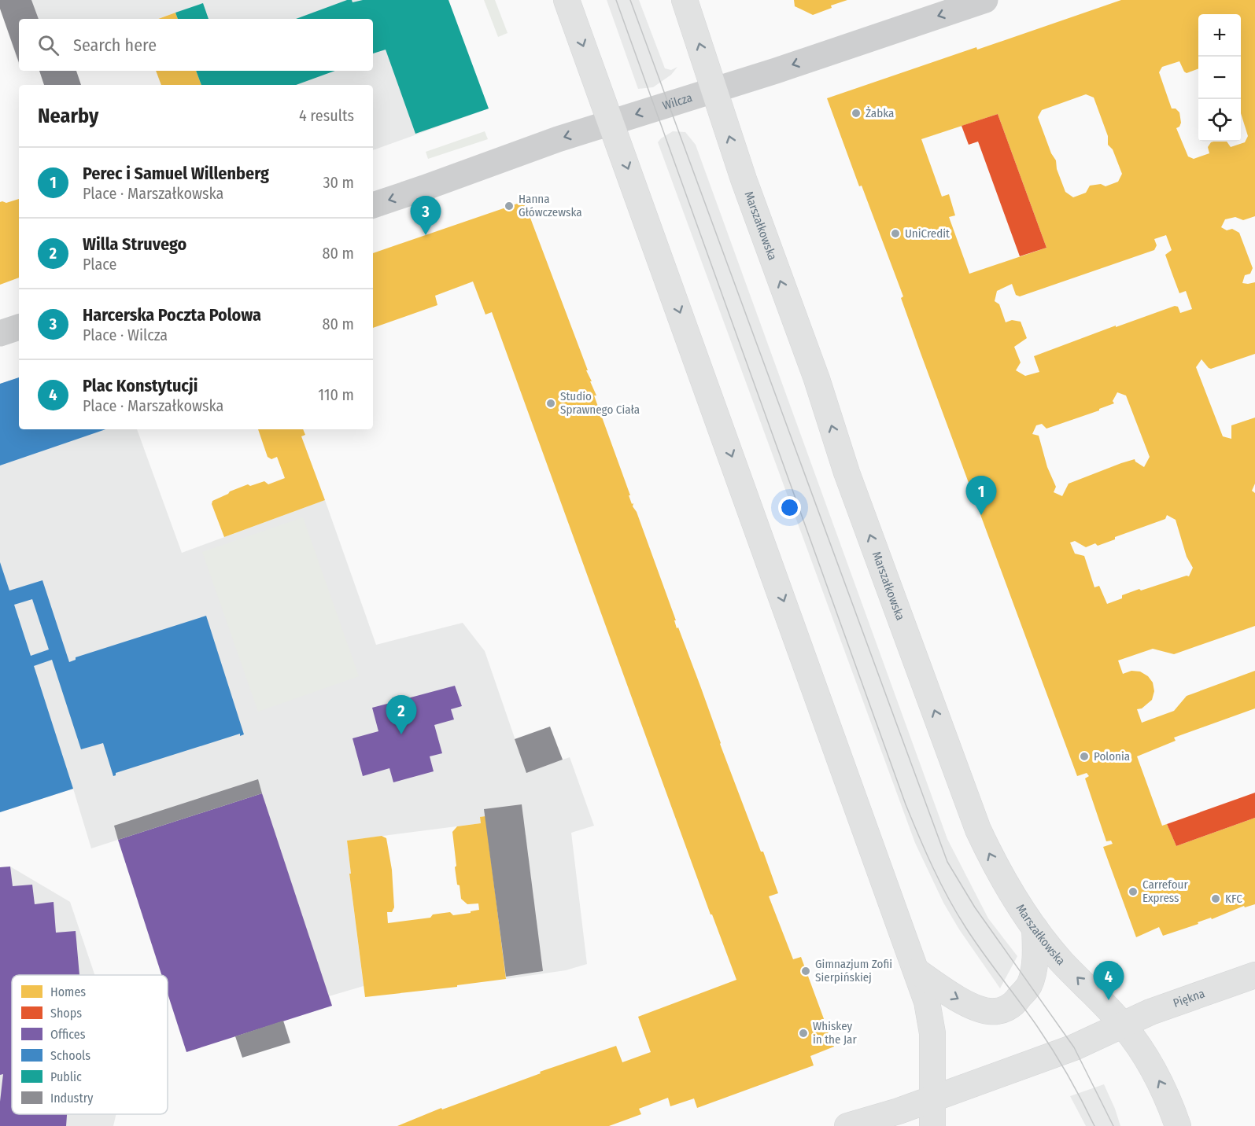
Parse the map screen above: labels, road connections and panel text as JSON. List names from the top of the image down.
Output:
{
  "streets": {
    "main road": ["Marszałkowska", "Piękna"],
    "street": ["Wilcza"]
  },
  "crossings": [
    ["Wilcza", "Marszałkowska"],
    ["Marszałkowska", "Piękna"]
  ],
  "one_way": ["Wilcza"],
  "places": [
    "Żabka",
    "Hanna Główczewska",
    "UniCredit",
    "Studio Sprawnego Ciała",
    "Polonia",
    "Carrefour Express",
    "KFC",
    "Gimnazjum Zofii Sierpińskiej",
    "Whiskey in the Jar"
  ],
  "legend": [
    "Homes",
    "Shops",
    "Offices",
    "Schools",
    "Public",
    "Industry"
  ],
  "page": {
    "map_buttons": ["+", "−"],
    "search": "Search here",
    "heading": ["Nearby", "4 results"],
    "list": [
      {
        "mark": "1",
        "name": "Perec i Samuel Willenberg",
        "note": "Place · Marszałkowska",
        "value": "30 m"
      },
      {
        "mark": "2",
        "name": "Willa Struvego",
        "note": "Place",
        "value": "80 m"
      },
      {
        "mark": "3",
        "name": "Harcerska Poczta Polowa",
        "note": "Place · Wilcza",
        "value": "80 m"
      },
      {
        "mark": "4",
        "name": "Plac Konstytucji",
        "note": "Place · Marszałkowska",
        "value": "110 m"
      }
    ],
    "pins": [
      "3",
      "1",
      "2",
      "4"
    ]
  }
}
